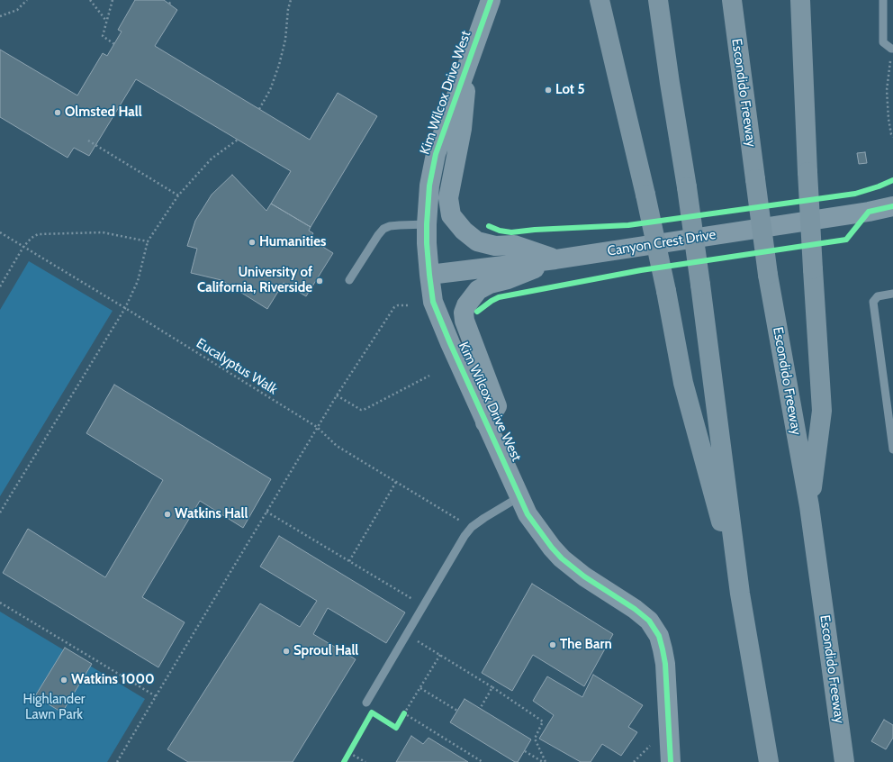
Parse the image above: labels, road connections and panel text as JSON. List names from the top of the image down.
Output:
{
  "streets": {
    "highway": ["Escondido Freeway"],
    "street": ["Kim Wilcox Drive West", "Canyon Crest Drive"],
    "path": ["Eucalyptus Walk"]
  },
  "crossings": [
    ["Kim Wilcox Drive West", "Canyon Crest Drive"]
  ],
  "parks": ["Highlander Lawn Park"],
  "places": [
    "Lot 5",
    "Olmsted Hall",
    "Humanities",
    "University of California, Riverside",
    "Watkins Hall",
    "The Barn",
    "Sproul Hall",
    "Watkins 1000"
  ]
}
